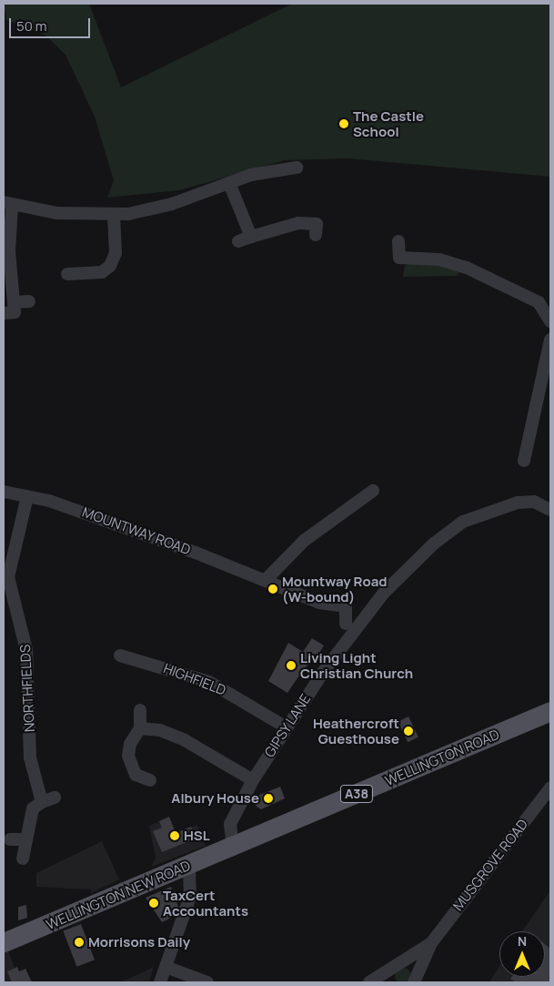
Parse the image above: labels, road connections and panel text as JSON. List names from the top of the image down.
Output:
{
  "streets": {
    "main road": ["WELLINGTON ROAD", "A38", "WELLINGTON NEW ROAD"],
    "street": [
      "MOUNTWAY ROAD",
      "HIGHFIELD",
      "NORTHFIELDS",
      "GIPSY LANE",
      "MUSGROVE ROAD"
    ]
  },
  "crossings": [
    ["MOUNTWAY ROAD", "NORTHFIELDS"],
    ["HIGHFIELD", "GIPSY LANE"],
    ["GIPSY LANE", "WELLINGTON ROAD"],
    ["GIPSY LANE", "WELLINGTON NEW ROAD"],
    ["WELLINGTON ROAD", "WELLINGTON NEW ROAD"]
  ],
  "places": [
    "The Castle School",
    "Mountway Road (W-bound)",
    "Living Light Christian Church",
    "Heathercroft Guesthouse",
    "Albury House",
    "HSL",
    "TaxCert Accountants",
    "Morrisons Daily"
  ],
  "scale_bar": "50 m",
  "north": "top"
}
